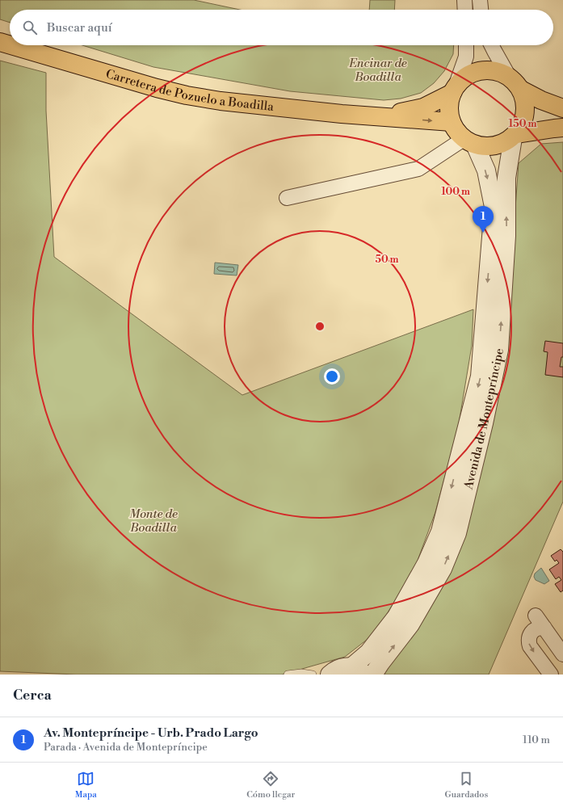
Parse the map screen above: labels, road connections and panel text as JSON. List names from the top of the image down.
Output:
{
  "streets": {
    "main road": ["Carretera de Pozuelo a Boadilla"],
    "street": ["Avenida de Montepríncipe"]
  },
  "crossings": [
    ["Carretera de Pozuelo a Boadilla", "Avenida de Montepríncipe"]
  ],
  "parks": ["Encinar de Boadilla", "Monte de Boadilla"],
  "page": {
    "search": "Buscar aquí",
    "pins": "1",
    "heading": "Cerca",
    "list": [
      {
        "mark": "1",
        "name": "Av. Montepríncipe - Urb. Prado Largo",
        "note": "Parada · Avenida de Montepríncipe",
        "value": "110 m"
      }
    ],
    "nav": ["Mapa", "Cómo llegar", "Guardados"]
  },
  "rings": ["150 m", "100 m", "50 m"]
}
